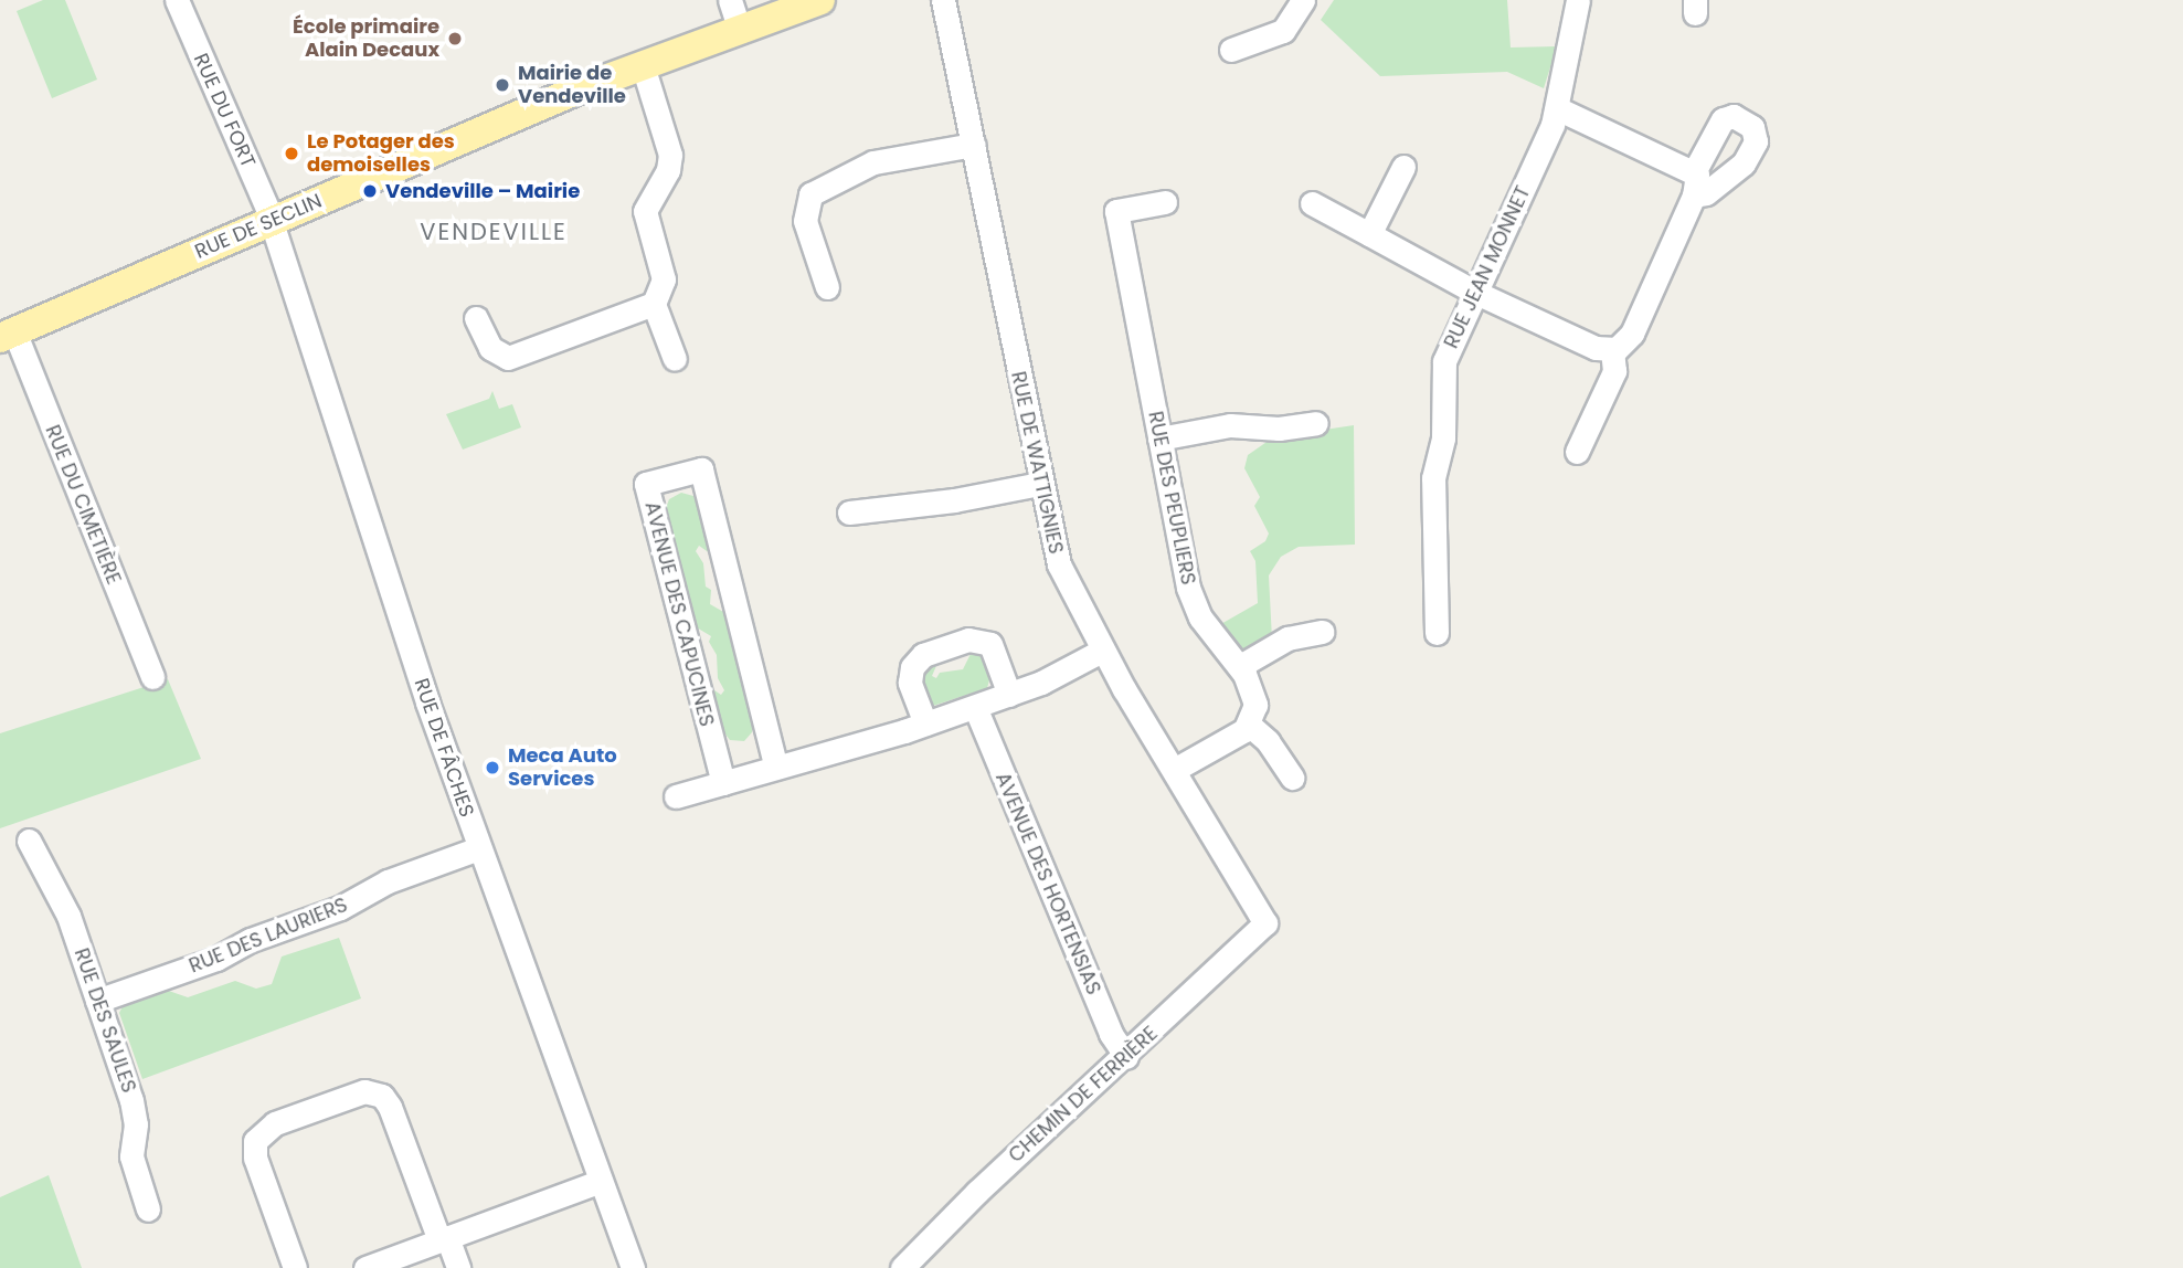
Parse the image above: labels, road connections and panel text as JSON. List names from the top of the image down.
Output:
{
  "streets": {
    "main road": ["RUE DE SECLIN"],
    "street": [
      "RUE DU FORT",
      "RUE JEAN MONNET",
      "RUE DE WATTIGNIES",
      "RUE DES PEUPLIERS",
      "RUE DU CIMETIÈRE",
      "AVENUE DES CAPUCINES",
      "RUE DE FÂCHES",
      "AVENUE DES HORTENSIAS",
      "RUE DES LAURIERS",
      "RUE DES SAULES",
      "CHEMIN DE FERRIÈRE"
    ]
  },
  "crossings": [
    ["RUE DU FORT", "RUE DE SECLIN"],
    ["RUE DU FORT", "RUE DE FÂCHES"],
    ["RUE DE SECLIN", "RUE DU CIMETIÈRE"],
    ["RUE DE SECLIN", "RUE DE FÂCHES"],
    ["RUE DE WATTIGNIES", "CHEMIN DE FERRIÈRE"],
    ["RUE DE FÂCHES", "RUE DES LAURIERS"],
    ["AVENUE DES HORTENSIAS", "CHEMIN DE FERRIÈRE"],
    ["RUE DES LAURIERS", "RUE DES SAULES"]
  ],
  "districts": ["VENDEVILLE"],
  "places": [
    "École primaire Alain Decaux",
    "Mairie de Vendeville",
    "Le Potager des demoiselles",
    "Vendeville – Mairie",
    "Meca Auto Services"
  ]
}
